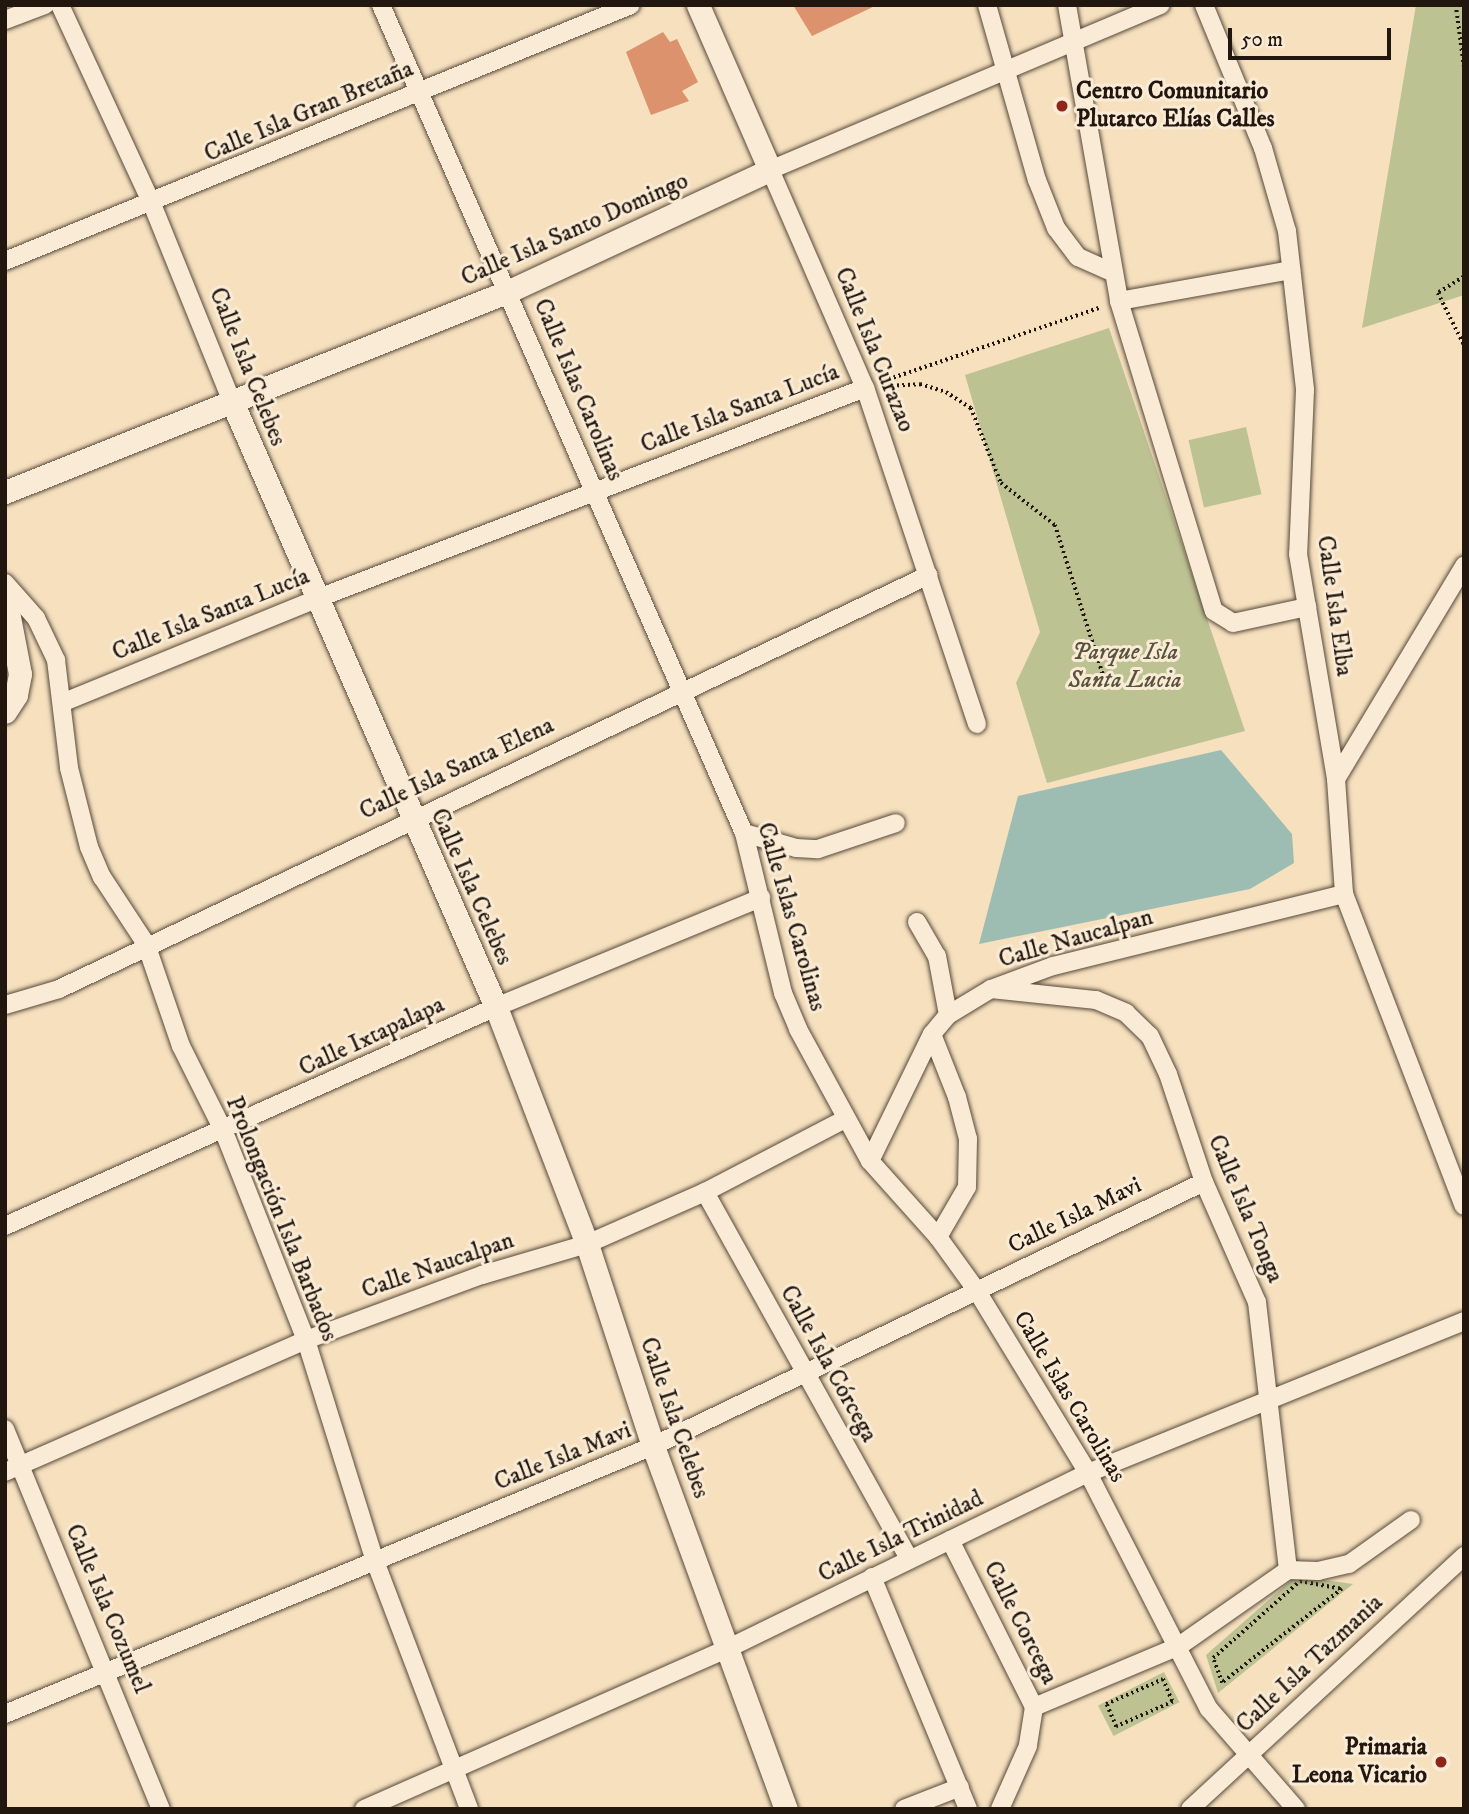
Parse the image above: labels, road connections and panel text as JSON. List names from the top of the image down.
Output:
{
  "streets": {
    "street": [
      "Calle Isla Gran Bretaña",
      "Calle Isla Santo Domingo",
      "Calle Isla Curazao",
      "Calle Isla Celebes",
      "Calle Islas Carolinas",
      "Calle Isla Santa Lucía",
      "Calle Isla Elba",
      "Calle Isla Santa Elena",
      "Calle Naucalpan",
      "Calle Ixtapalapa",
      "Calle Isla Tonga",
      "Calle Isla Mavi",
      "Prolongación Isla Barbados",
      "Calle Isla Córcega",
      "Calle Isla Trinidad",
      "Calle Isla Cozumel",
      "Calle Corcega",
      "Calle Isla Tazmania"
    ]
  },
  "crossings": [
    ["Calle Isla Gran Bretaña", "Calle Isla Celebes"],
    ["Calle Isla Gran Bretaña", "Calle Islas Carolinas"],
    ["Calle Isla Santo Domingo", "Calle Isla Curazao"],
    ["Calle Isla Santo Domingo", "Calle Isla Celebes"],
    ["Calle Isla Santo Domingo", "Calle Islas Carolinas"],
    ["Calle Isla Curazao", "Calle Isla Santa Lucía"],
    ["Calle Isla Curazao", "Calle Isla Santa Elena"],
    ["Calle Isla Celebes", "Calle Isla Santa Lucía"],
    ["Calle Isla Celebes", "Calle Isla Santa Elena"],
    ["Calle Isla Celebes", "Calle Naucalpan"],
    ["Calle Isla Celebes", "Calle Ixtapalapa"],
    ["Calle Isla Celebes", "Calle Isla Mavi"],
    ["Calle Isla Celebes", "Calle Isla Trinidad"],
    ["Calle Islas Carolinas", "Calle Isla Santa Lucía"],
    ["Calle Islas Carolinas", "Calle Isla Santa Elena"],
    ["Calle Islas Carolinas", "Calle Naucalpan"],
    ["Calle Islas Carolinas", "Calle Ixtapalapa"],
    ["Calle Islas Carolinas", "Calle Isla Mavi"],
    ["Calle Islas Carolinas", "Calle Isla Trinidad"],
    ["Calle Islas Carolinas", "Calle Isla Tazmania"],
    ["Calle Isla Santa Lucía", "Prolongación Isla Barbados"],
    ["Calle Isla Elba", "Calle Naucalpan"],
    ["Calle Isla Santa Elena", "Prolongación Isla Barbados"],
    ["Calle Naucalpan", "Calle Isla Tonga"],
    ["Calle Naucalpan", "Prolongación Isla Barbados"],
    ["Calle Naucalpan", "Calle Isla Córcega"],
    ["Calle Naucalpan", "Calle Isla Cozumel"],
    ["Calle Ixtapalapa", "Prolongación Isla Barbados"],
    ["Calle Isla Tonga", "Calle Isla Mavi"],
    ["Calle Isla Tonga", "Calle Isla Trinidad"],
    ["Calle Isla Mavi", "Prolongación Isla Barbados"],
    ["Calle Isla Mavi", "Calle Isla Córcega"],
    ["Calle Isla Mavi", "Calle Isla Cozumel"],
    ["Prolongación Isla Barbados", "Calle Isla Trinidad"],
    ["Calle Isla Córcega", "Calle Isla Trinidad"],
    ["Calle Isla Trinidad", "Calle Corcega"]
  ],
  "parks": ["Parque Isla Santa Lucia"],
  "places": ["Centro Comunitario Plutarco Elías Calles", "Primaria Leona Vicario"],
  "scale_bar": "50 m"
}
